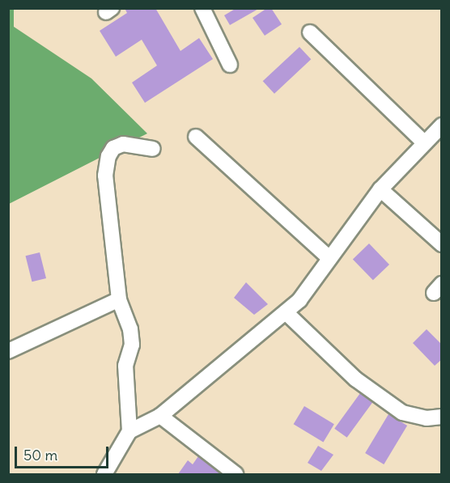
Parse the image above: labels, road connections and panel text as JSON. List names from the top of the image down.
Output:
{
  "scale_bar": "50 m"
}
